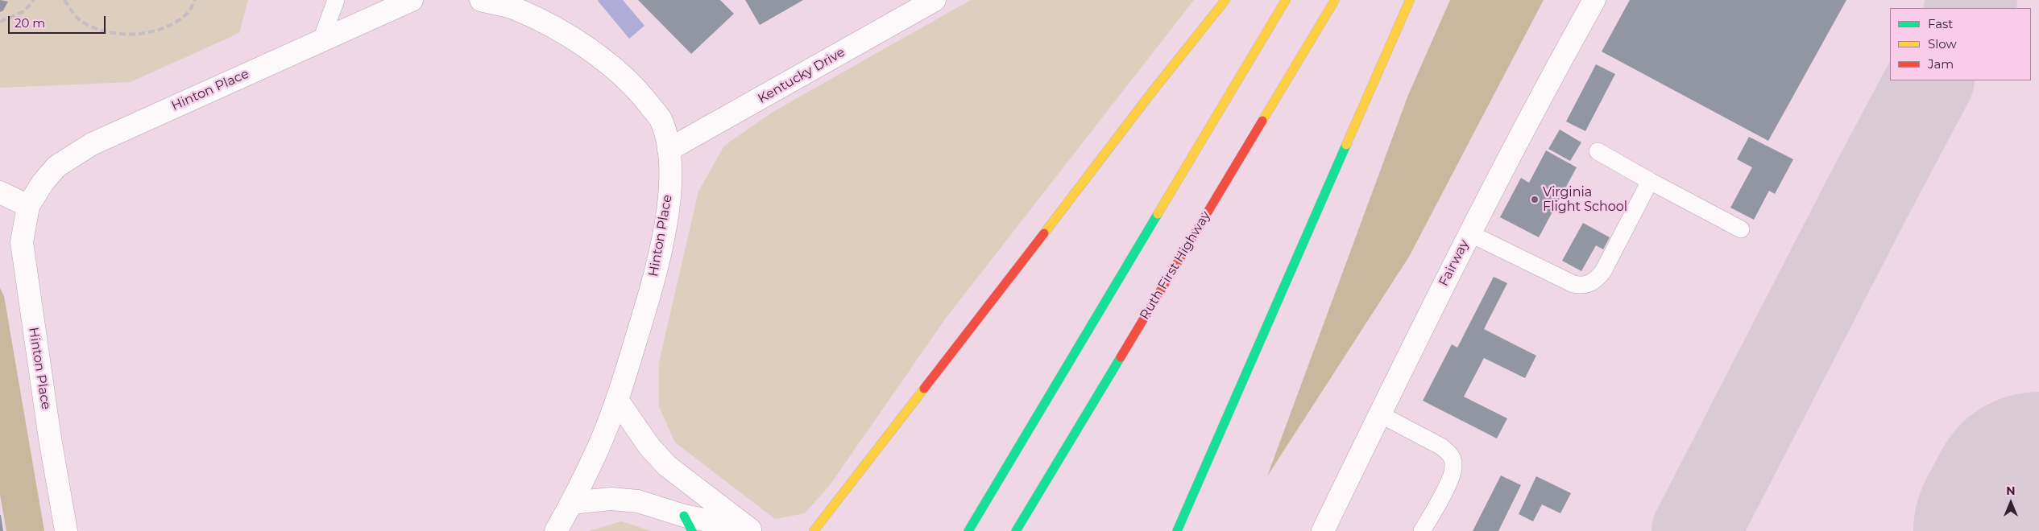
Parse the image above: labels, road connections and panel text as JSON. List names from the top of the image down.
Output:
{
  "streets": {
    "highway": ["Ruth First Highway"],
    "street": ["Kentucky Drive", "Hinton Place", "Fairway"]
  },
  "crossings": [
    ["Kentucky Drive", "Hinton Place"]
  ],
  "places": ["Virginia Flight School"],
  "legend": ["Fast", "Slow", "Jam"],
  "scale_bar": "20 m",
  "north": "top"
}
